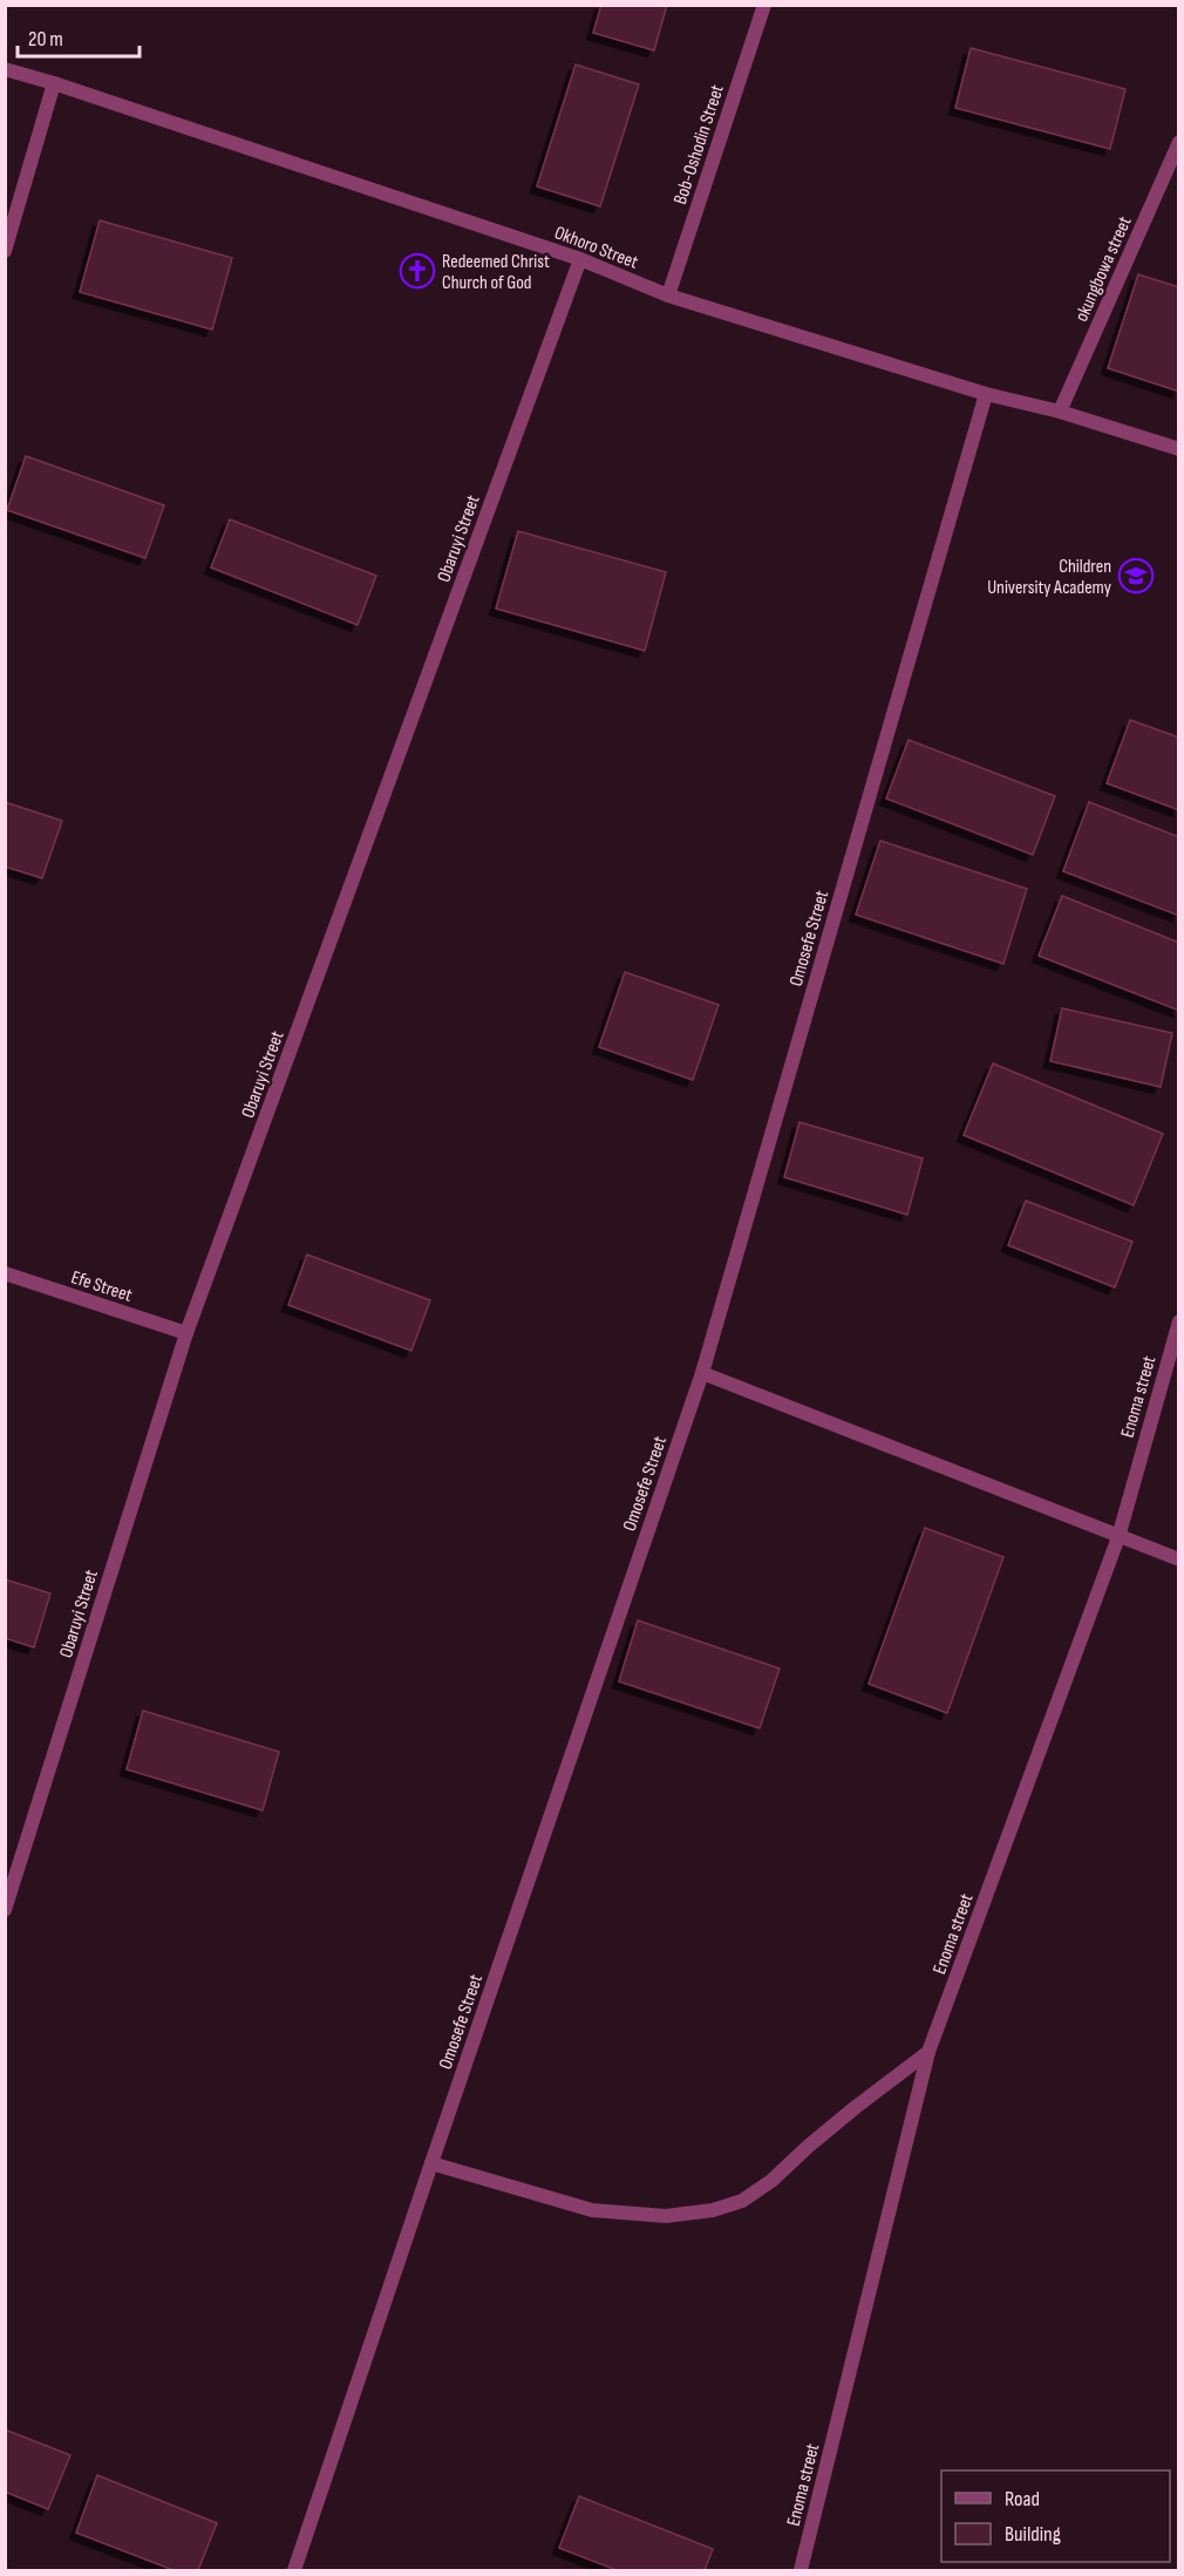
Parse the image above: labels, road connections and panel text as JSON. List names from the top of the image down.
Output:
{
  "streets": {
    "street": [
      "Bob-Oshodin Street",
      "Okhoro Street",
      "okungbowa street",
      "Obaruyi Street",
      "Omosefe Street",
      "Efe Street",
      "Enoma street"
    ]
  },
  "crossings": [
    ["Bob-Oshodin Street", "Okhoro Street"],
    ["Okhoro Street", "okungbowa street"],
    ["Okhoro Street", "Obaruyi Street"],
    ["Okhoro Street", "Omosefe Street"],
    ["Obaruyi Street", "Efe Street"]
  ],
  "places": {
    "church": ["Redeemed Christ Church of God"],
    "school or university": ["Children University Academy"]
  },
  "legend": ["Road", "Building"],
  "scale_bar": "20 m"
}
